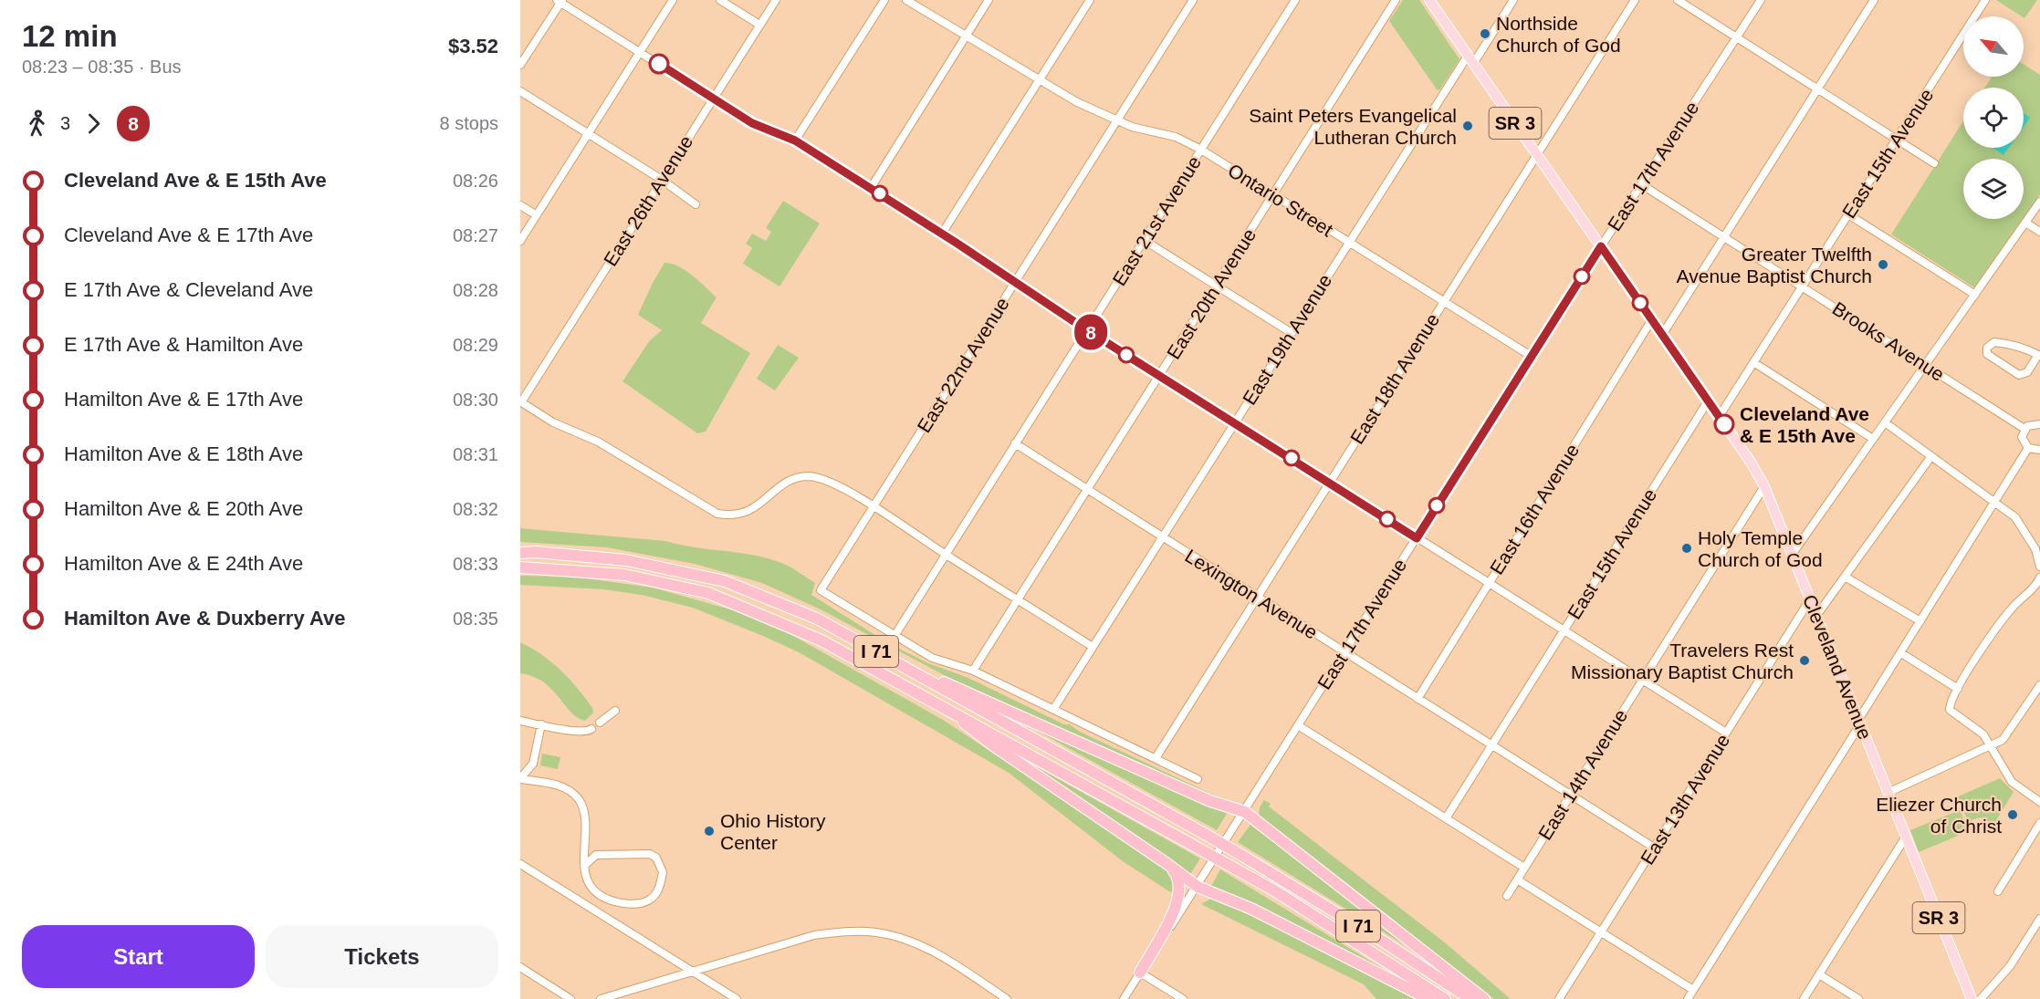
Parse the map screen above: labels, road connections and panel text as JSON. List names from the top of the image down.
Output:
{
  "streets": {
    "highway": ["I 71"],
    "main road": ["SR 3", "Cleveland Avenue"],
    "street": [
      "East 15th Avenue",
      "East 17th Avenue",
      "Ontario Street",
      "East 26th Avenue",
      "East 21st Avenue",
      "East 20th Avenue",
      "East 19th Avenue",
      "Brooks Avenue",
      "East 22nd Avenue",
      "East 18th Avenue",
      "East 16th Avenue",
      "Lexington Avenue",
      "East 14th Avenue",
      "East 13th Avenue"
    ]
  },
  "crossings": [
    ["East 15th Avenue", "Brooks Avenue"],
    ["East 15th Avenue", "Lexington Avenue"],
    ["East 15th Avenue", "Cleveland Avenue"],
    ["East 17th Avenue", "Ontario Street"],
    ["East 17th Avenue", "Brooks Avenue"],
    ["East 17th Avenue", "Lexington Avenue"],
    ["East 17th Avenue", "Cleveland Avenue"],
    ["Ontario Street", "East 21st Avenue"],
    ["Ontario Street", "East 20th Avenue"],
    ["Ontario Street", "East 19th Avenue"],
    ["Ontario Street", "East 22nd Avenue"],
    ["Ontario Street", "East 18th Avenue"],
    ["East 21st Avenue", "East 22nd Avenue"],
    ["East 21st Avenue", "Lexington Avenue"],
    ["East 20th Avenue", "Lexington Avenue"],
    ["East 19th Avenue", "Lexington Avenue"],
    ["East 19th Avenue", "Cleveland Avenue"],
    ["East 18th Avenue", "Lexington Avenue"],
    ["East 18th Avenue", "Cleveland Avenue"],
    ["East 16th Avenue", "Lexington Avenue"],
    ["East 16th Avenue", "Cleveland Avenue"],
    ["Lexington Avenue", "East 14th Avenue"],
    ["Lexington Avenue", "East 13th Avenue"],
    ["Cleveland Avenue", "East 14th Avenue"],
    ["Cleveland Avenue", "East 13th Avenue"]
  ],
  "places": [
    "Northside Church of God",
    "Saint Peters Evangelical Lutheran Church",
    "Greater Twelfth Avenue Baptist Church",
    "Cleveland Ave & E 15th Ave",
    "Holy Temple Church of God",
    "Travelers Rest Missionary Baptist Church",
    "Eliezer Church of Christ",
    "Ohio History Center"
  ],
  "lines": ["bus line 8"],
  "north": "top left",
  "page": {
    "heading": ["12 min", "08:23 – 08:35 · Bus", "$3.52"],
    "on_map": "8",
    "legs": ["3", "8", "8 stops"],
    "list": [
      {
        "name": "Cleveland Ave & E 15th Ave",
        "value": "08:26"
      },
      {
        "name": "Cleveland Ave & E 17th Ave",
        "value": "08:27"
      },
      {
        "name": "E 17th Ave & Cleveland Ave",
        "value": "08:28"
      },
      {
        "name": "E 17th Ave & Hamilton Ave",
        "value": "08:29"
      },
      {
        "name": "Hamilton Ave & E 17th Ave",
        "value": "08:30"
      },
      {
        "name": "Hamilton Ave & E 18th Ave",
        "value": "08:31"
      },
      {
        "name": "Hamilton Ave & E 20th Ave",
        "value": "08:32"
      },
      {
        "name": "Hamilton Ave & E 24th Ave",
        "value": "08:33"
      },
      {
        "name": "Hamilton Ave & Duxberry Ave",
        "value": "08:35"
      }
    ],
    "buttons": ["Start", "Tickets"]
  }
}
